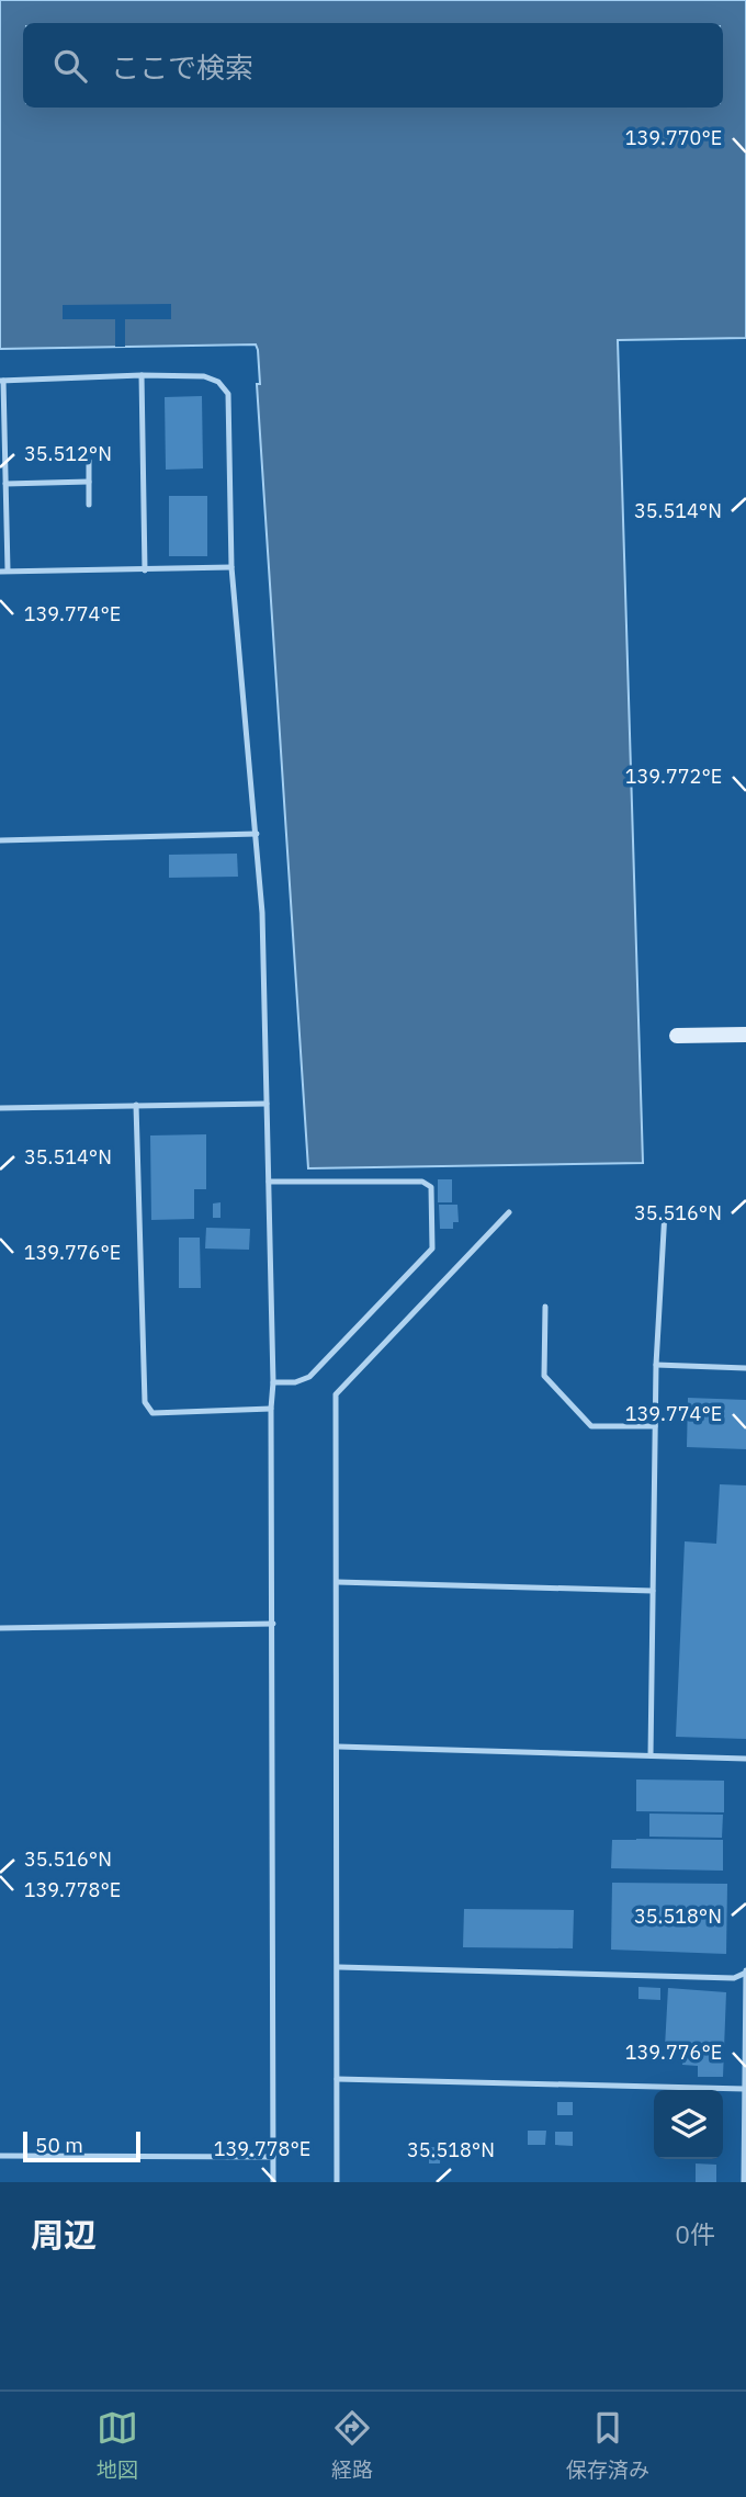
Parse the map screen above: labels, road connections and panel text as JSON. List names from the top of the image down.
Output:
{
  "scale_bar": "50 m",
  "page": {
    "search": "ここで検索",
    "scale": "50 m",
    "heading": ["周辺", "0件"],
    "nav": ["地図", "経路", "保存済み"]
  },
  "coordinates": [
    "139.770°E",
    "35.512°N",
    "35.514°N",
    "139.774°E",
    "139.772°E",
    "35.516°N",
    "139.776°E",
    "139.778°E",
    "35.518°N"
  ]
}
